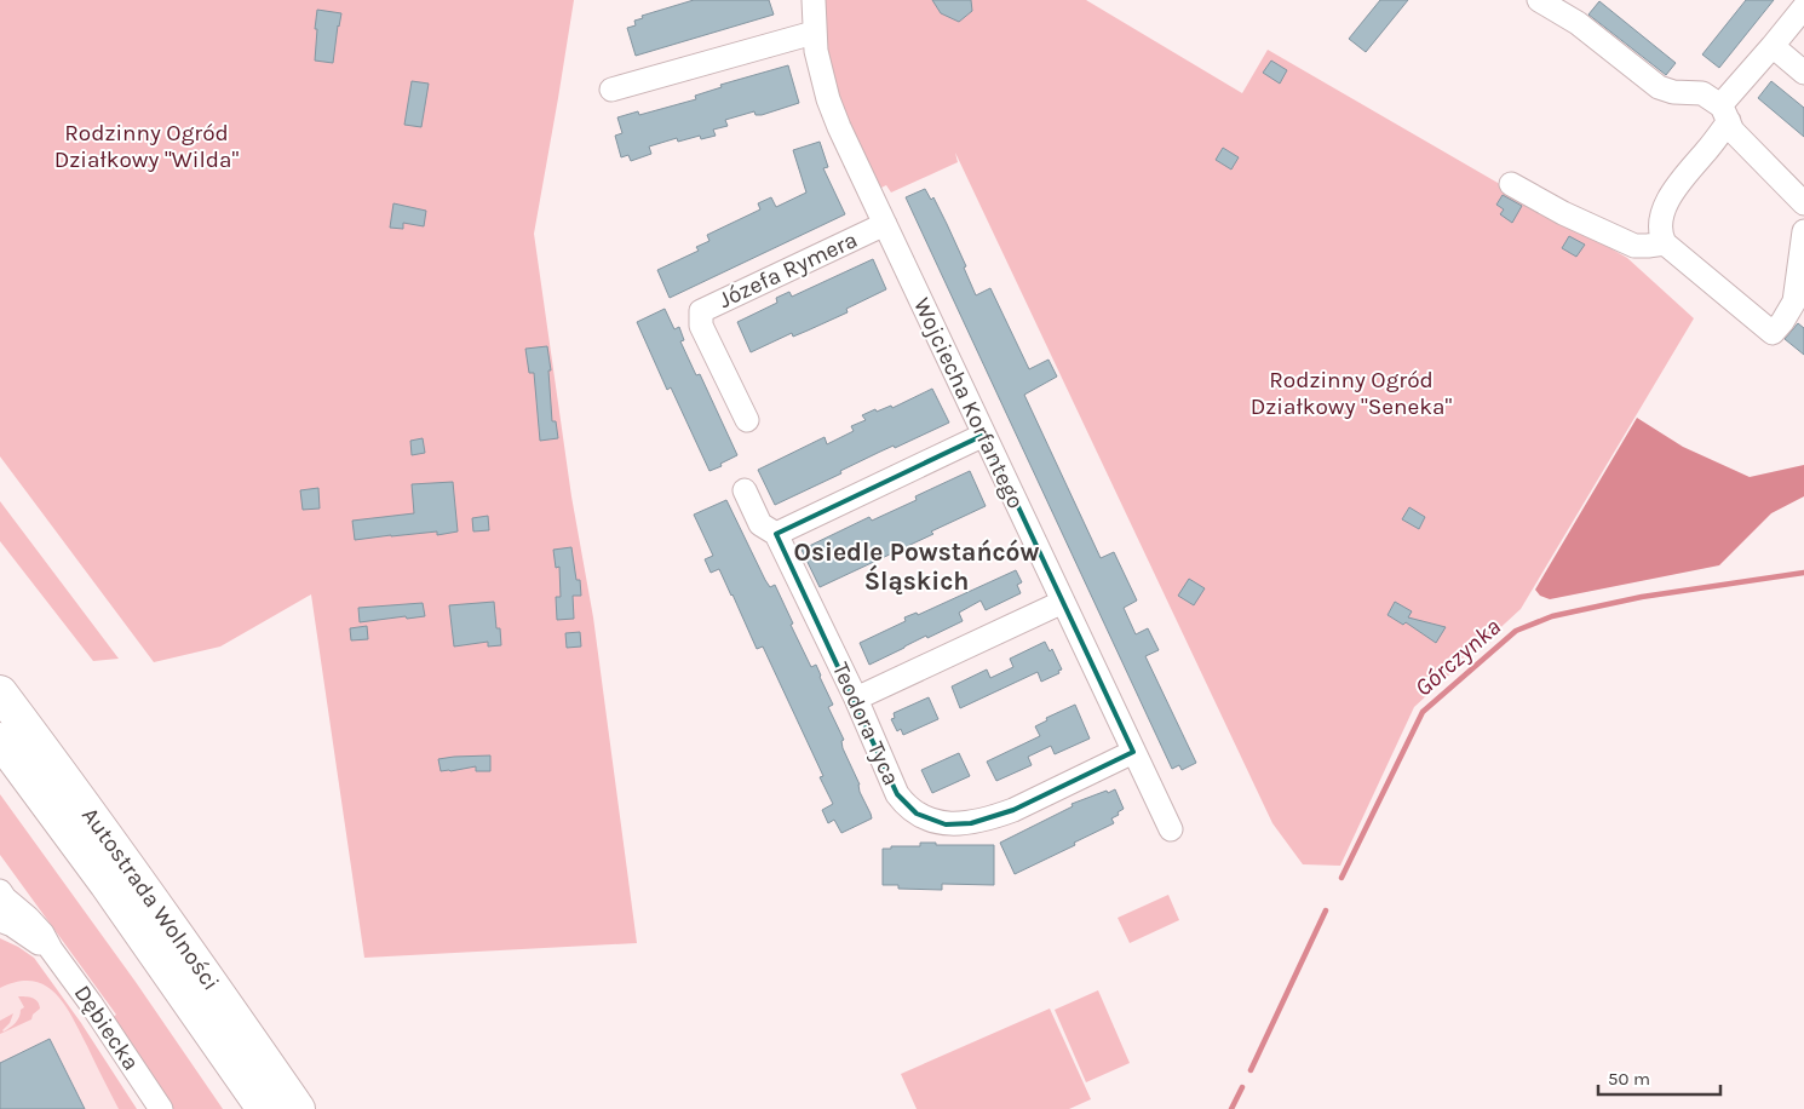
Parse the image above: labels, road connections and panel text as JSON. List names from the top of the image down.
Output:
{
  "streets": {
    "highway": ["Autostrada Wolności"],
    "street": [
      "Józefa Rymera",
      "Wojciecha Korfantego",
      "Teodora Tyca",
      "Dębiecka"
    ]
  },
  "crossings": [
    ["Józefa Rymera", "Wojciecha Korfantego"],
    ["Wojciecha Korfantego", "Teodora Tyca"]
  ],
  "districts": ["Osiedle Powstańców Śląskich"],
  "water": ["Górczynka"],
  "parks": ["Rodzinny Ogród Działkowy \"Wilda\"", "Rodzinny Ogród Działkowy \"Seneka\""],
  "scale_bar": "50 m"
}
